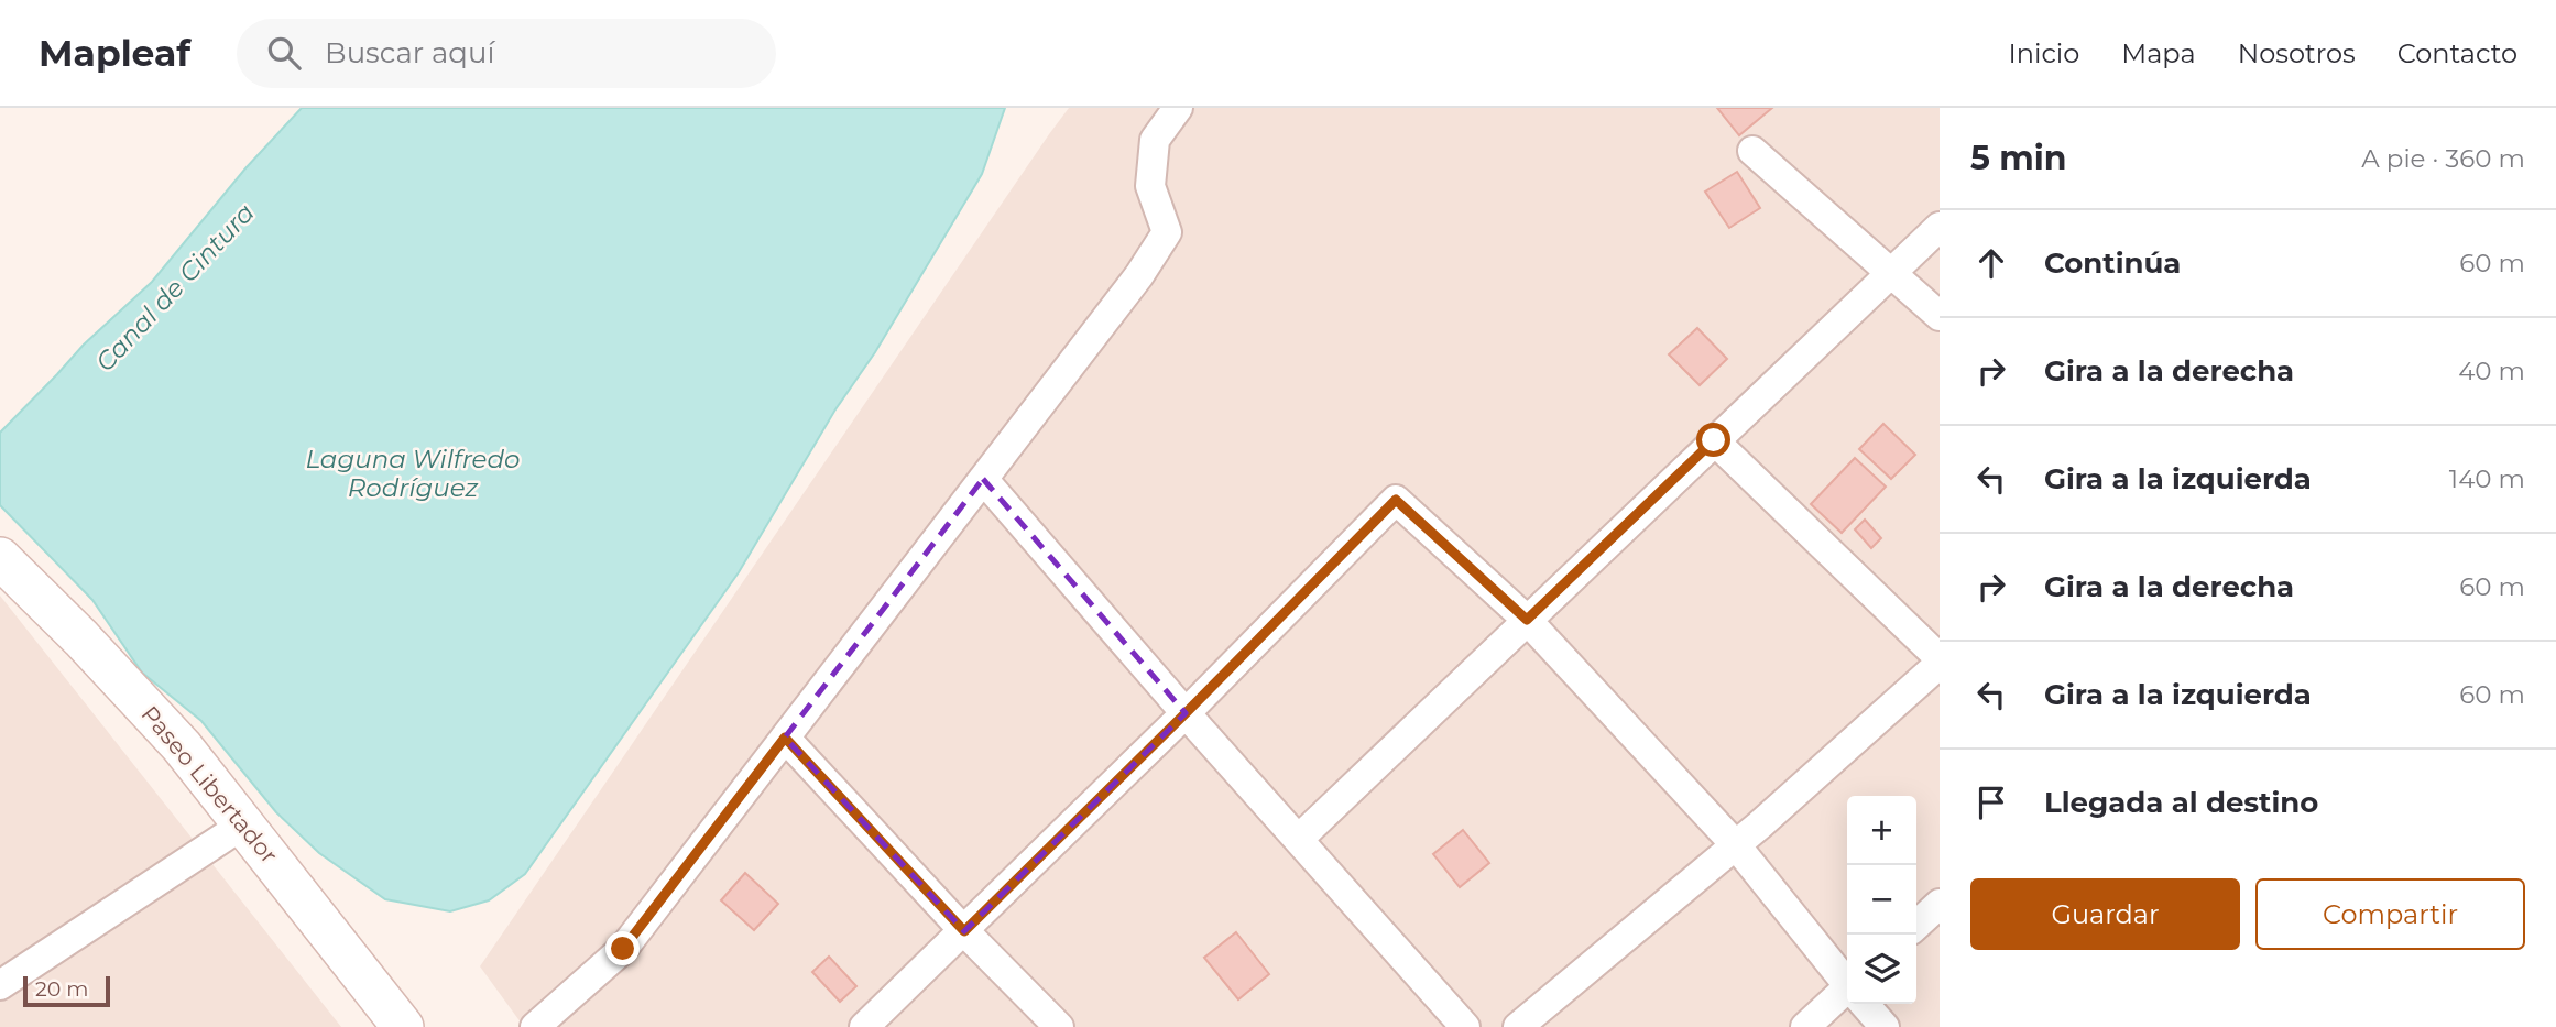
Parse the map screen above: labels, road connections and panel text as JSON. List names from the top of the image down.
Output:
{
  "streets": {
    "main road": ["Paseo Libertador"]
  },
  "water": ["Canal de Cintura", "Laguna Wilfredo Rodríguez"],
  "scale_bar": "20 m",
  "page": {
    "header": "Mapleaf",
    "search": "Buscar aquí",
    "nav": [
      "Inicio",
      "Mapa",
      "Nosotros",
      "Contacto"
    ],
    "heading": ["5 min", "A pie · 360 m"],
    "list": [
      ["Continúa", "60 m"],
      ["Gira a la derecha", "40 m"],
      ["Gira a la izquierda", "140 m"],
      ["Gira a la derecha", "60 m"],
      ["Gira a la izquierda", "60 m"],
      "Llegada al destino"
    ],
    "map_buttons": ["+", "−"],
    "buttons": ["Guardar", "Compartir"],
    "scale": "20 m"
  }
}
